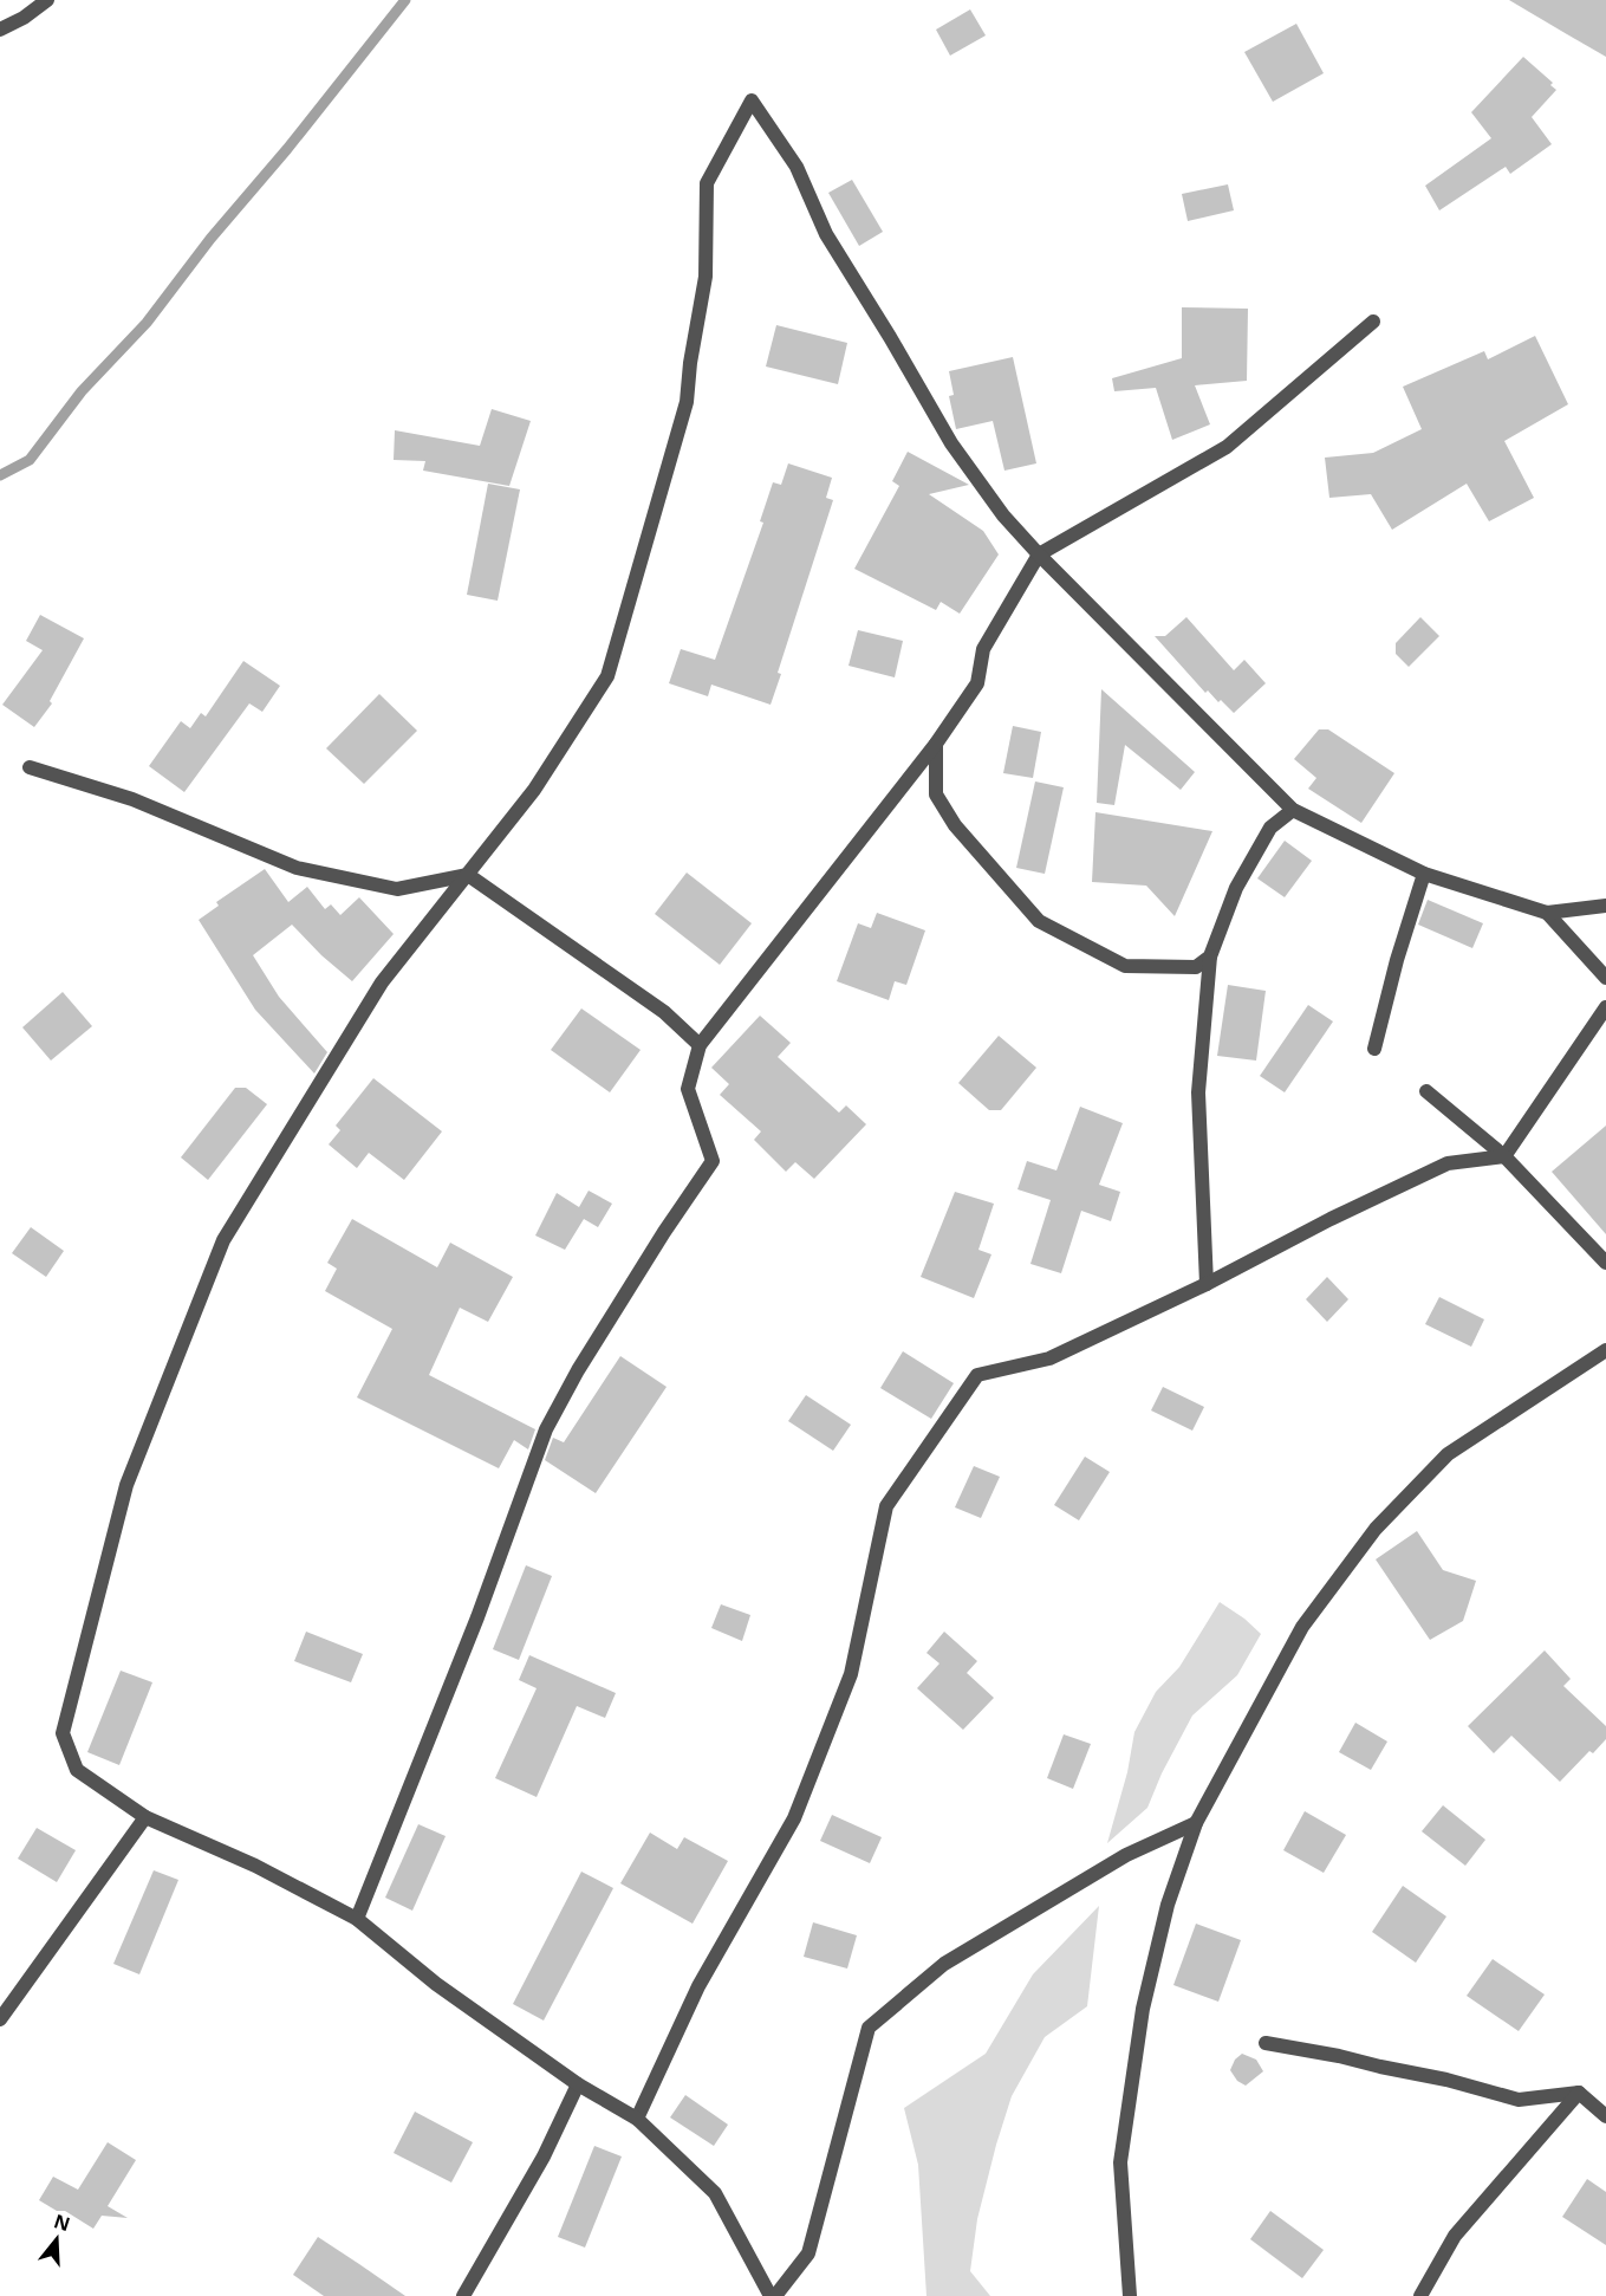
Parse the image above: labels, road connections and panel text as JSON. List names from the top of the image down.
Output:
{
  "north": "top"
}
